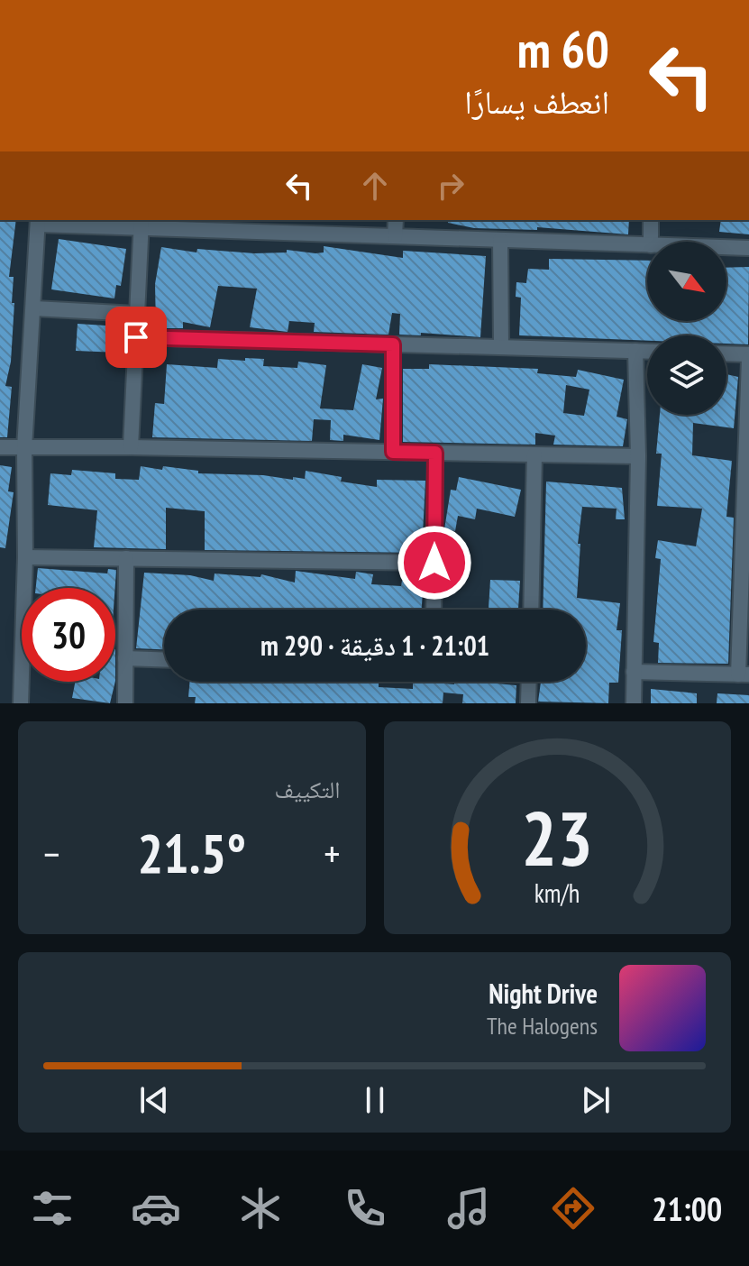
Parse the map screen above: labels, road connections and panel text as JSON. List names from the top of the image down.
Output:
{
  "north": "bottom right",
  "page": {
    "turn": ["60 m", "انعطف يسارًا"],
    "limit": "30",
    "trip": "21:01 · 1 دقيقة · 290 m",
    "tile": "التكييف",
    "heat": ["−", "21.5°", "+"],
    "song": ["Night Drive", "The Halogens"],
    "tabs": "21:00",
    "gauge": ["23", "km/h"]
  }
}
